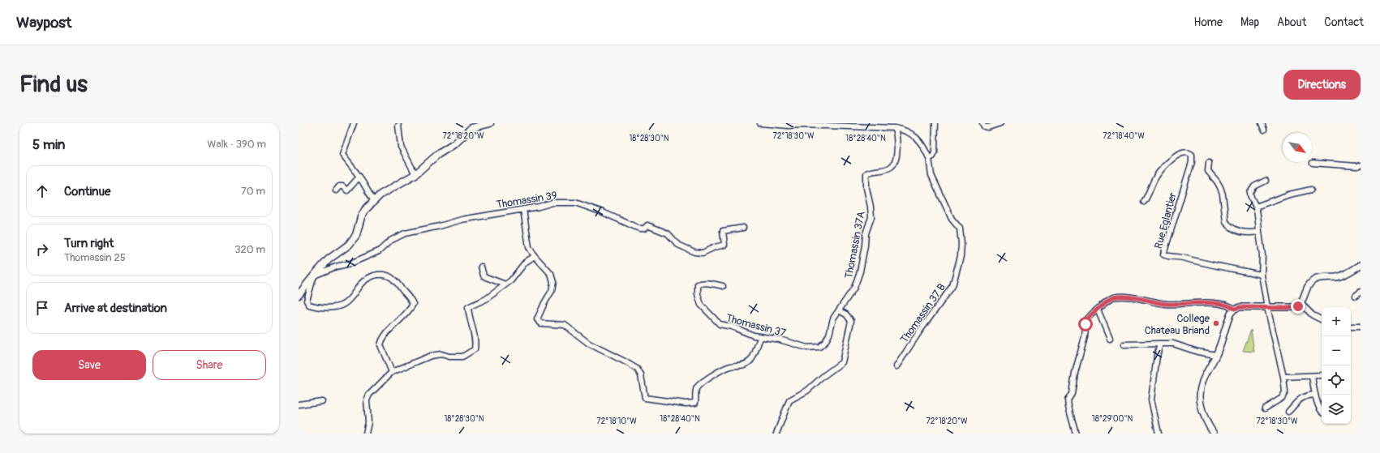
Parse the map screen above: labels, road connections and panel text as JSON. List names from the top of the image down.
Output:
{
  "streets": {
    "street": [
      "Thomassin 39",
      "Rue Eglantier",
      "Thomassin 37A",
      "Thomassin 37 B",
      "Thomassin 37"
    ]
  },
  "crossings": [
    ["Thomassin 37A", "Thomassin 37"]
  ],
  "places": ["College Chateau Briand"],
  "north": "bottom right",
  "page": {
    "header": "Waypost",
    "nav": [
      "Home",
      "Map",
      "About",
      "Contact"
    ],
    "buttons": [
      "Directions",
      ["Save", "Share"]
    ],
    "title": "Find us",
    "heading": ["5 min", "Walk · 390 m"],
    "list": [
      ["Continue", "70 m"],
      ["Turn right", "Thomassin 25", "320 m"],
      "Arrive at destination"
    ],
    "map_buttons": ["+", "−"]
  },
  "coordinates": [
    "72°18'20\"W",
    "72°18'30\"W",
    "72°18'40\"W",
    "18°28'30\"N",
    "18°28'40\"N",
    "18°29'00\"N",
    "72°18'10\"W"
  ]
}
